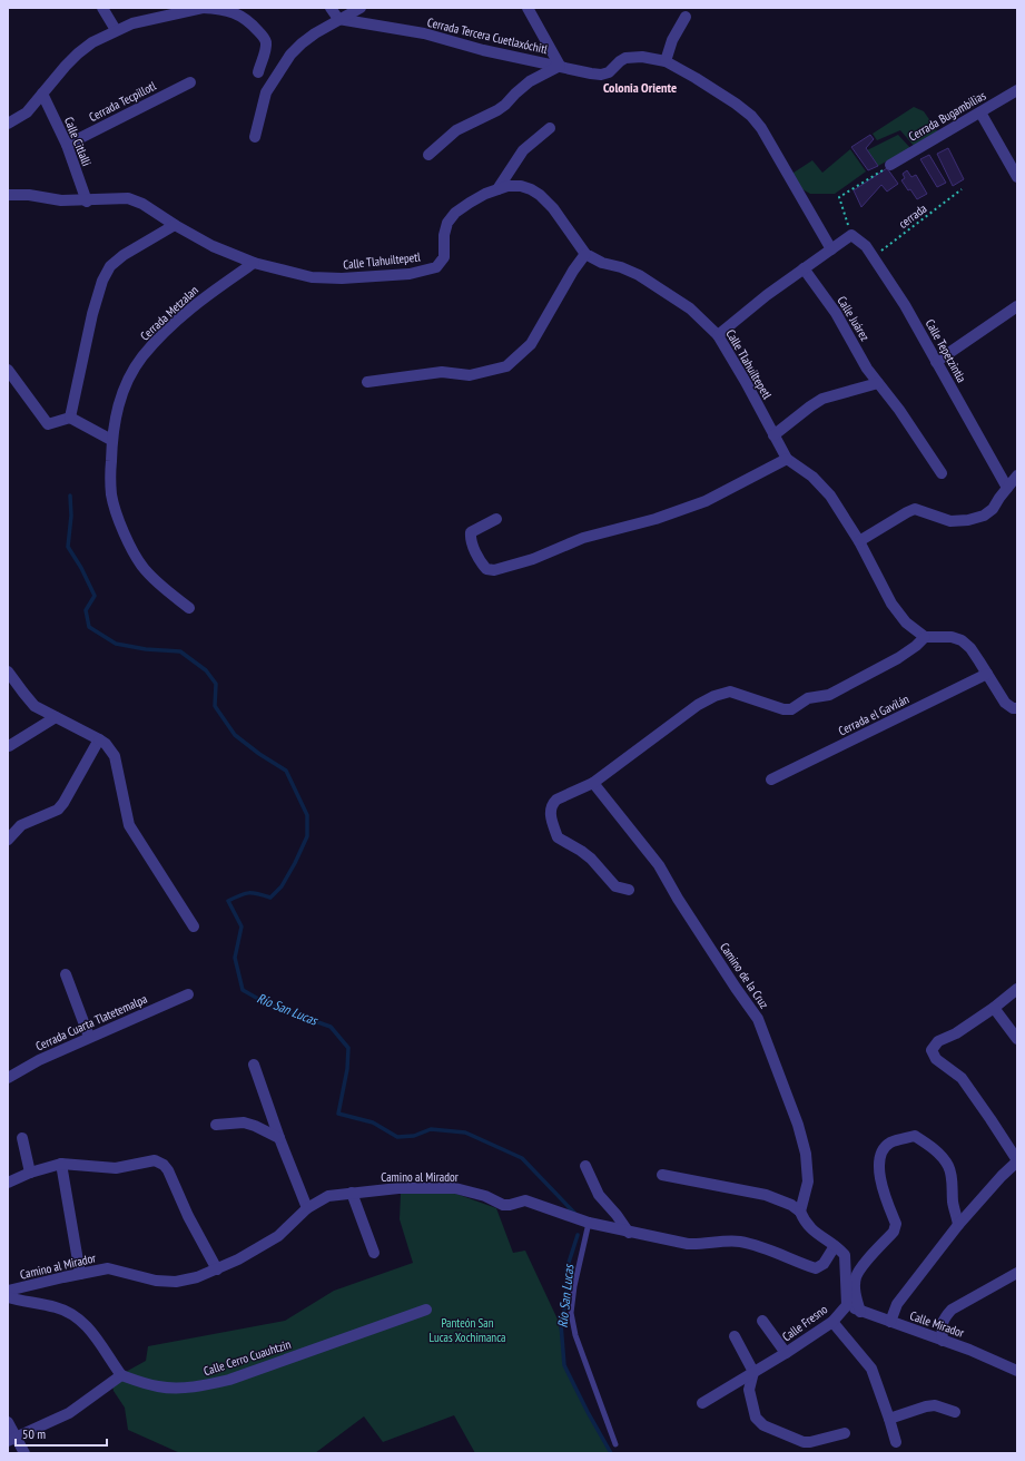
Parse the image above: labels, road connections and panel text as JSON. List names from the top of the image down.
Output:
{
  "streets": {
    "street": [
      "Cerrada Tercera Cuetlaxóchitl",
      "Cerrada Tecpillotl",
      "Cerrada Bugambilias",
      "Calle Citlalli",
      "Calle Tlahuiltepetl",
      "Cerrada Metzalan",
      "Calle Juárez",
      "Calle Tepetzintla",
      "Cerrada el Gavilán",
      "Camino de la Cruz",
      "Cerrada Cuarta Tlatetemalpa",
      "Camino al Mirador",
      "Calle Fresno",
      "Calle Mirador",
      "Calle Cerro Cuauhtzin"
    ],
    "path": ["cerrada"]
  },
  "crossings": [
    ["Cerrada Tecpillotl", "Calle Citlalli"],
    ["Calle Citlalli", "Calle Tlahuiltepetl"],
    ["cerrada", "Calle Tepetzintla"],
    ["Calle Tlahuiltepetl", "Cerrada Metzalan"],
    ["Calle Fresno", "Calle Mirador"]
  ],
  "districts": ["Colonia Oriente"],
  "water": ["Río San Lucas"],
  "parks": ["Panteón San Lucas Xochimanca"],
  "scale_bar": "50 m"
}
